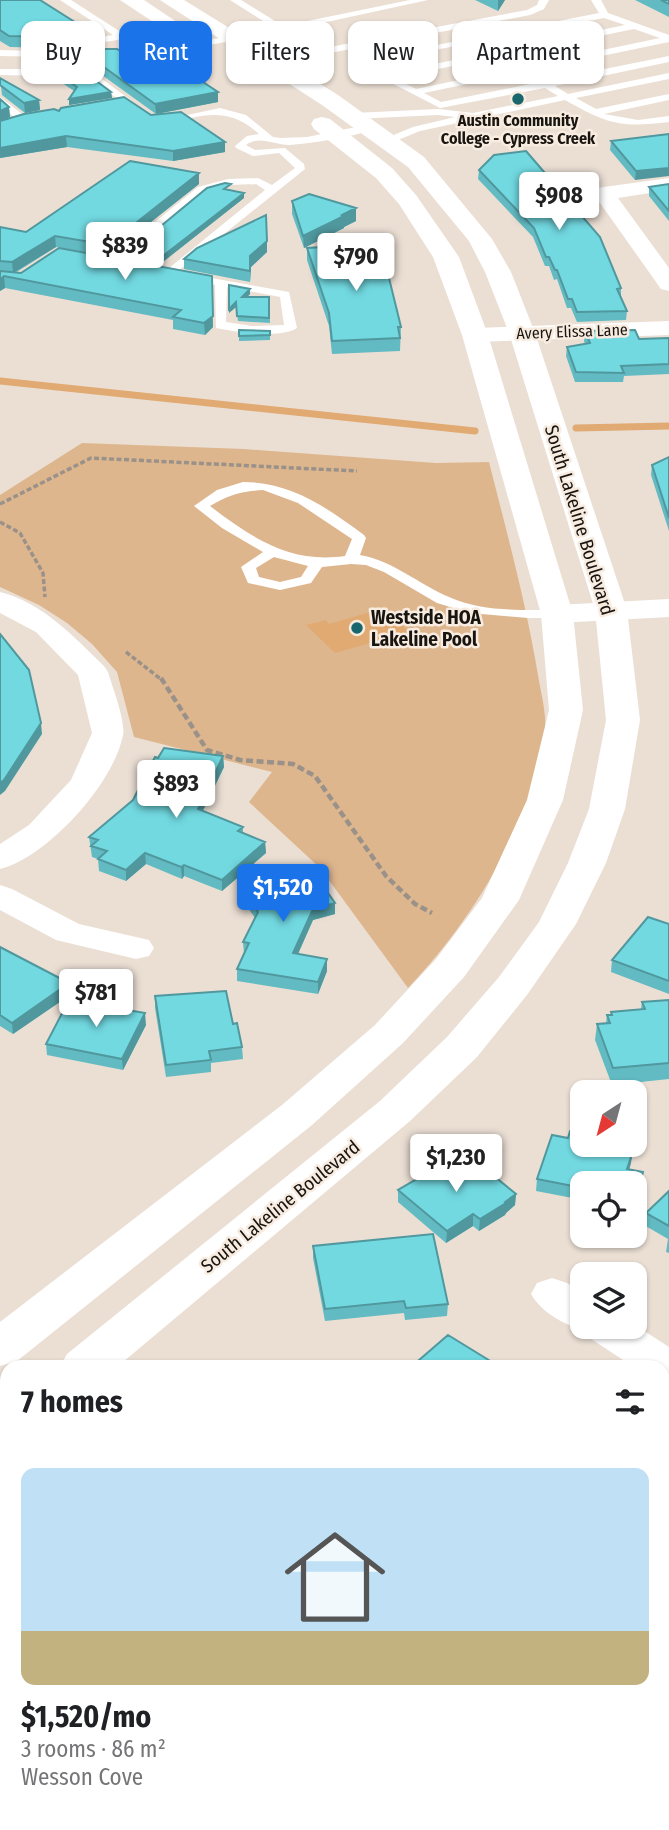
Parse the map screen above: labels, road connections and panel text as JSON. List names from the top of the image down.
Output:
{
  "streets": {
    "main road": ["South Lakeline Boulevard"],
    "street": ["Avery Elissa Lane"]
  },
  "crossings": [
    ["Avery Elissa Lane", "South Lakeline Boulevard"]
  ],
  "places": ["Austin Community College - Cypress Creek", "Westside HOA Lakeline Pool"],
  "north": "bottom left",
  "page": {
    "chip": [
      "Buy",
      "Rent",
      "Filters",
      "New",
      "Apartment"
    ],
    "price": [
      "$908",
      "$839",
      "$790",
      "$893",
      "$1,520",
      "$781",
      "$1,230"
    ],
    "heading": "7 homes",
    "list": [
      {
        "name": "$1,520/mo",
        "note": "3 rooms · 86 m² · Wesson Cove"
      }
    ]
  }
}
